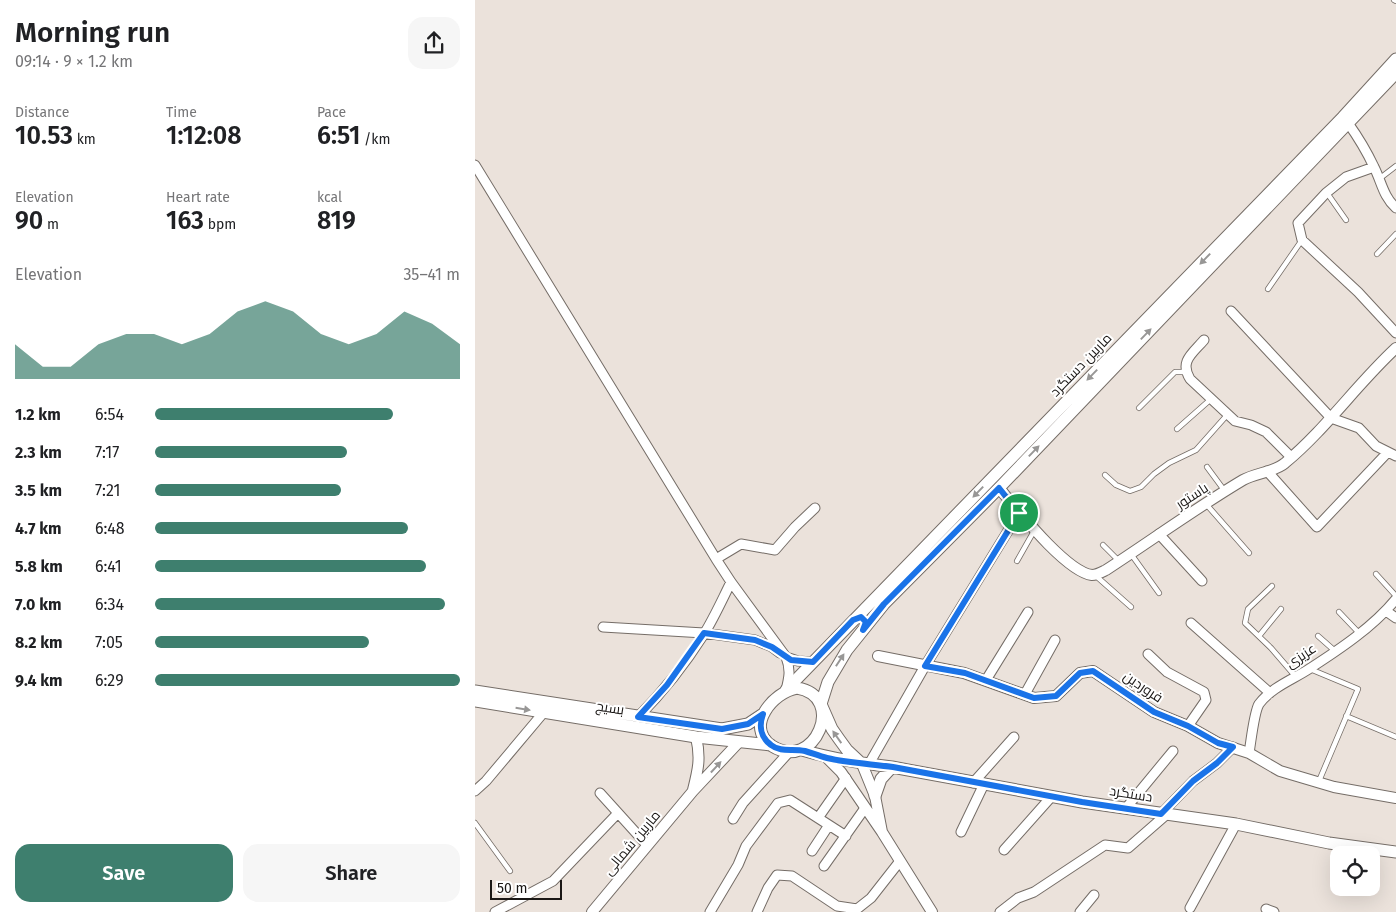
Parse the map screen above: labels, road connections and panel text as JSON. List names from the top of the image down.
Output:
{
  "streets": {
    "main road": ["ماربین دستگرد", "بسیج", "دستگرد"],
    "street": [
      "پاستور",
      "عزیزی",
      "فروردین",
      "ماربین شمالی"
    ]
  },
  "crossings": [
    ["ماربین دستگرد", "بسیج"],
    ["ماربین دستگرد", "دستگرد"],
    ["عزیزی", "فروردین"],
    ["بسیج", "دستگرد"],
    ["بسیج", "ماربین شمالی"]
  ],
  "scale_bar": "50 m",
  "page": {
    "heading": ["Morning run", "09:14 · 9 × 1.2 km"],
    "stats": [
      ["Distance", "10.53 km"],
      ["Time", "1:12:08"],
      ["Pace", "6:51 /km"],
      ["Elevation", "90 m"],
      ["Heart rate", "163 bpm"],
      ["kcal", "819"]
    ],
    "chart": ["Elevation", "35–41 m"],
    "list": [
      {
        "name": "1.2 km",
        "note": "6:54"
      },
      {
        "name": "2.3 km",
        "note": "7:17"
      },
      {
        "name": "3.5 km",
        "note": "7:21"
      },
      {
        "name": "4.7 km",
        "note": "6:48"
      },
      {
        "name": "5.8 km",
        "note": "6:41"
      },
      {
        "name": "7.0 km",
        "note": "6:34"
      },
      {
        "name": "8.2 km",
        "note": "7:05"
      },
      {
        "name": "9.4 km",
        "note": "6:29"
      }
    ],
    "buttons": ["Save", "Share"],
    "scale": "50 m"
  }
}
